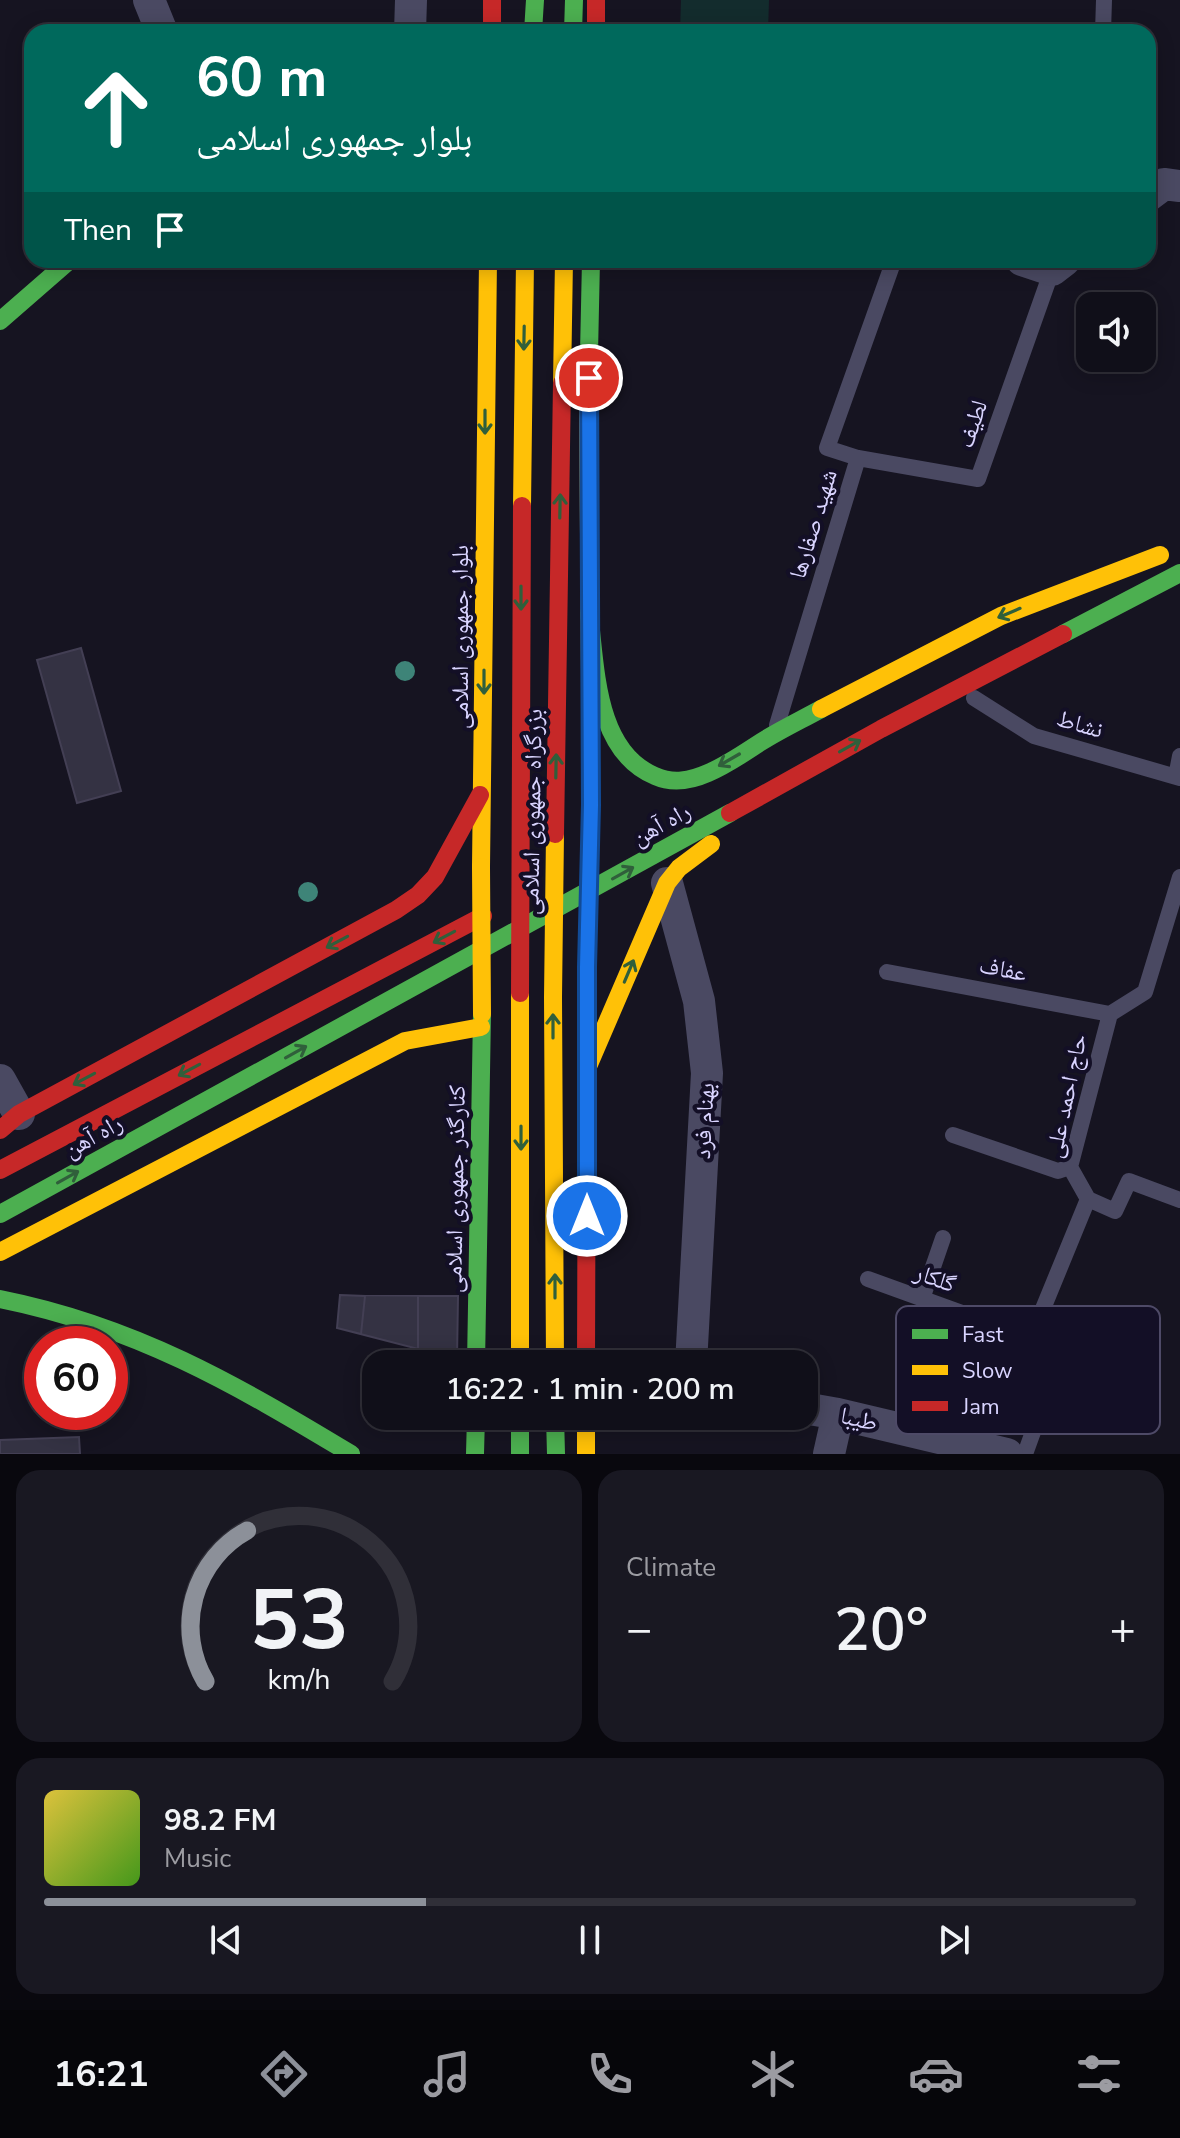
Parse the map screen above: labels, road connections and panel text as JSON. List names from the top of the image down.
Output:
{
  "streets": {
    "main road": [
      "بلوار جمهوری اسلامی",
      "بزرگراه جمهوری اسلامی",
      "راه آهن",
      "کنارگذر جمهوری اسلامی"
    ],
    "street": ["بهنام فرد", "طیبا"],
    "lane": [
      "لطیف",
      "شهید صفارها",
      "نشاط",
      "عفاف",
      "حاج احمد علی",
      "گلکار"
    ]
  },
  "crossings": [
    ["لطیف", "شهید صفارها"],
    ["بلوار جمهوری اسلامی", "کنارگذر جمهوری اسلامی"],
    ["عفاف", "حاج احمد علی"]
  ],
  "legend": ["Fast", "Slow", "Jam"],
  "page": {
    "turn": ["60 m", "بلوار جمهوری اسلامی"],
    "then": "Then",
    "limit": "60",
    "trip": "16:22 · 1 min · 200 m",
    "tile": "Climate",
    "heat": ["−", "20°", "+"],
    "song": ["98.2 FM", "Music"],
    "tabs": "16:21",
    "gauge": ["53", "km/h"]
  }
}
